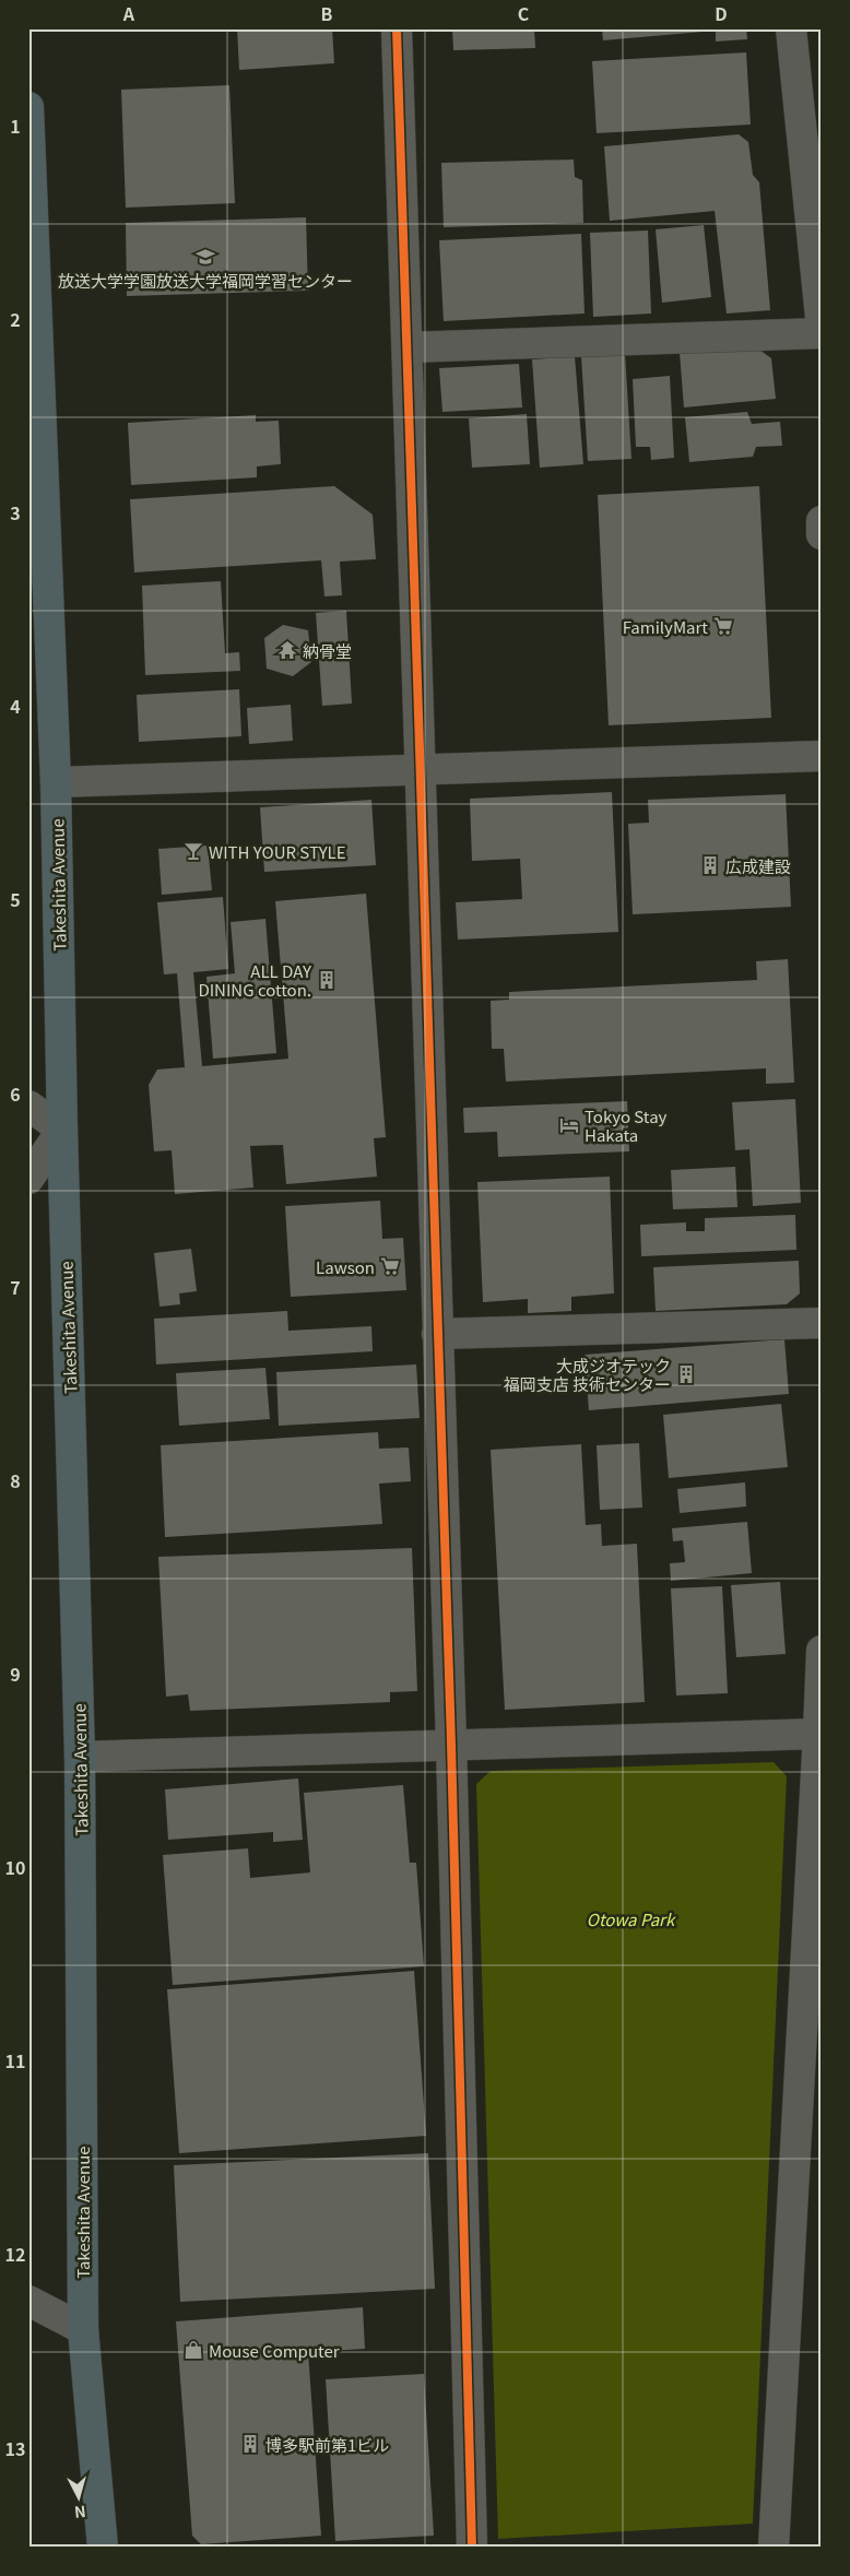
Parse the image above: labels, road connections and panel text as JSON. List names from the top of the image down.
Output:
{
  "streets": {
    "highway": ["Takeshita Avenue"]
  },
  "parks": ["Otowa Park"],
  "places": {
    "school or university": ["放送大学学園放送大学福岡学習センター"],
    "supermarket": ["FamilyMart", "Lawson"],
    "temple": ["納骨堂"],
    "bar": ["WITH YOUR STYLE"],
    "building": [
      "広成建設",
      "ALL DAY DINING cotton.",
      "大成ジオテック 福岡支店 技術センター",
      "博多駅前第1ビル"
    ],
    "hotel": ["Tokyo Stay Hakata"],
    "shop": ["Mouse Computer"]
  },
  "north": "bottom",
  "grid": {
    "columns": [
      "A",
      "B",
      "C",
      "D"
    ],
    "rows": [
      "1",
      "2",
      "3",
      "4",
      "5",
      "6",
      "7",
      "8",
      "9",
      "10",
      "11",
      "12",
      "13"
    ]
  }
}
